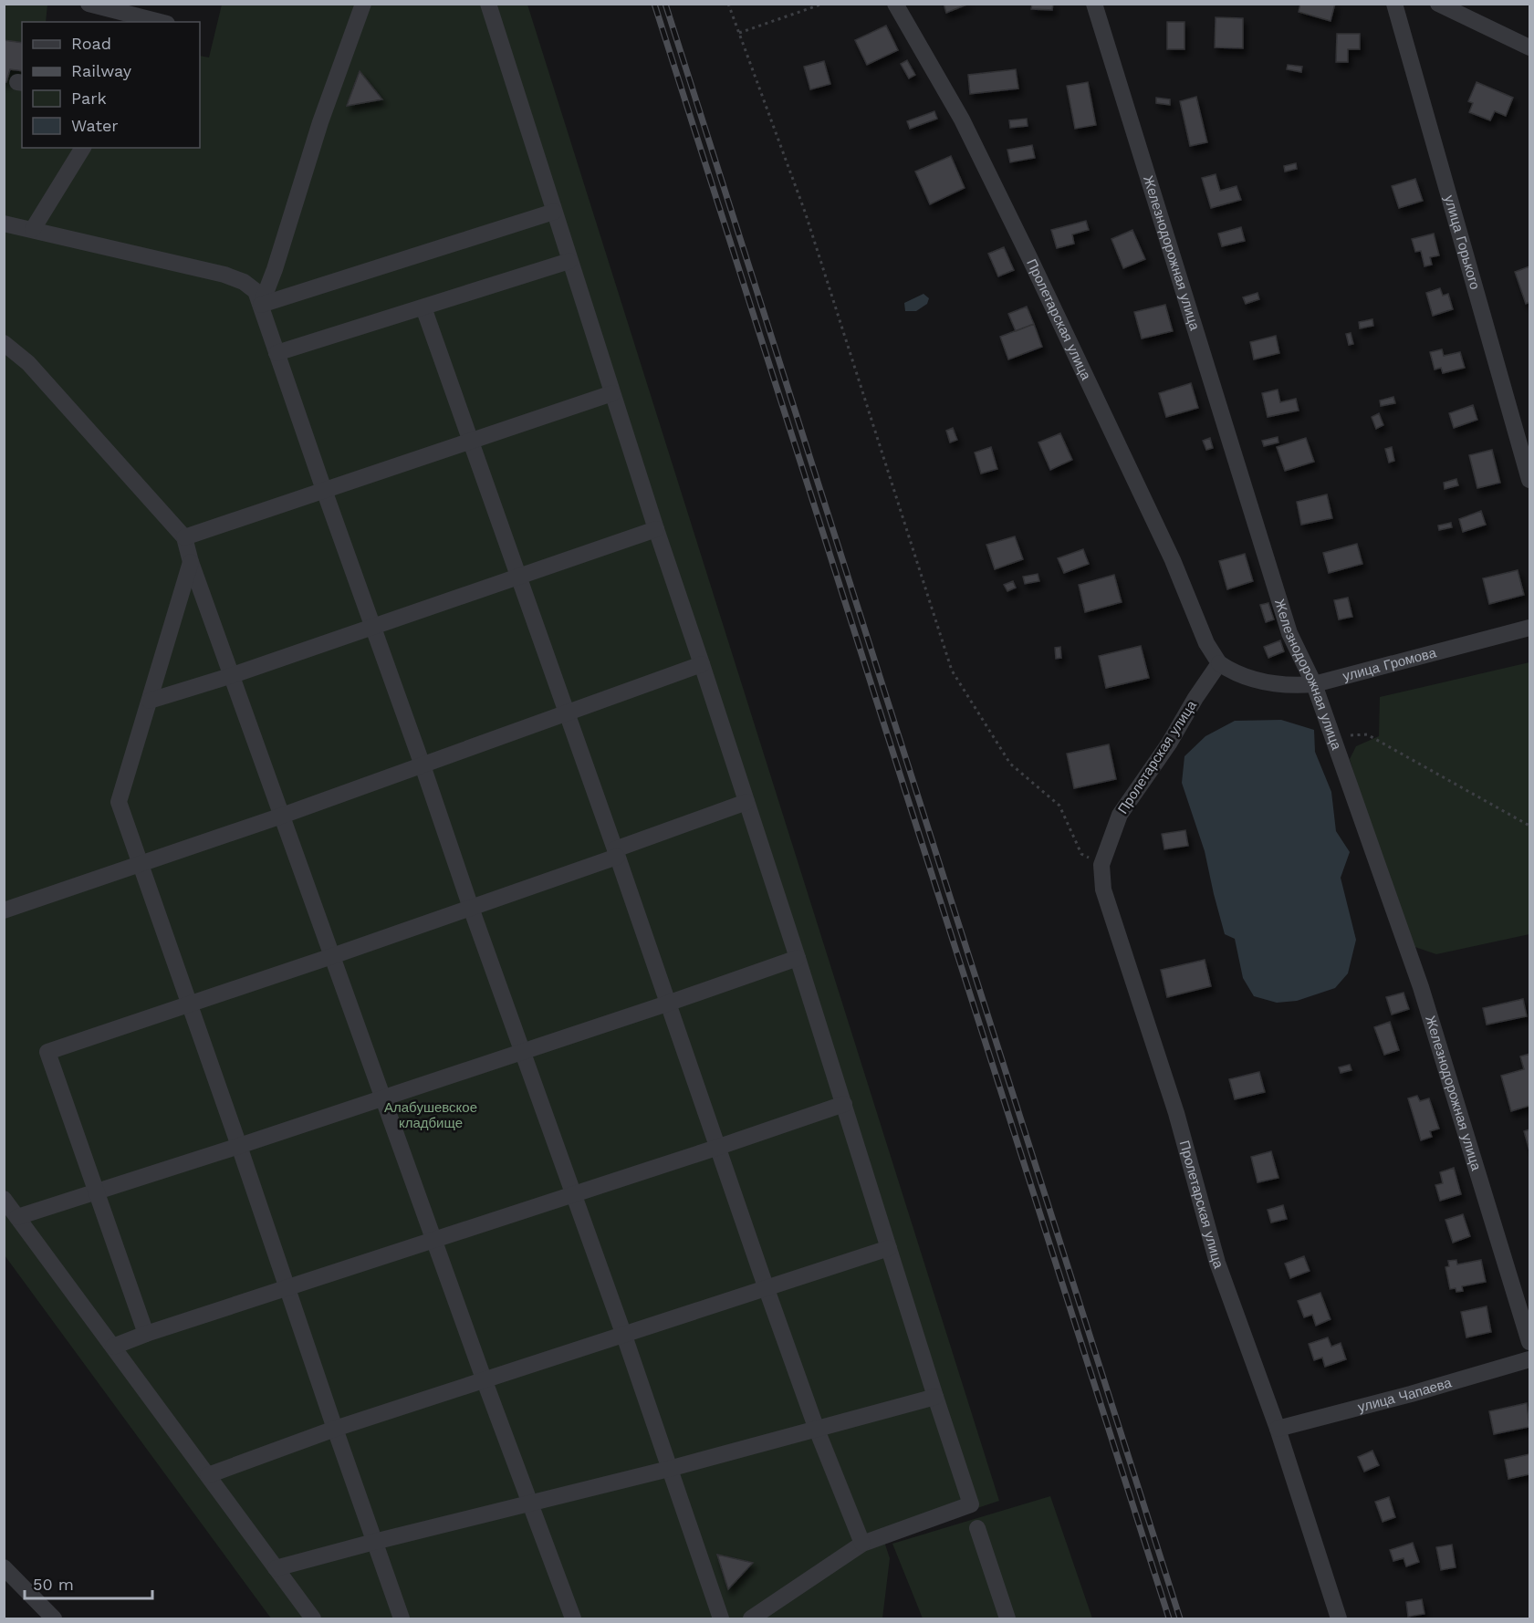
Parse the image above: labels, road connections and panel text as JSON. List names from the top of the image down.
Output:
{
  "streets": {
    "street": [
      "улица Горького",
      "Железнодорожная улица",
      "Пролетарская улица",
      "улица Громова",
      "улица Чапаева"
    ]
  },
  "crossings": [
    ["Железнодорожная улица", "улица Громова"],
    ["Пролетарская улица", "улица Громова"],
    ["Пролетарская улица", "улица Чапаева"]
  ],
  "parks": ["Алабушевское кладбище"],
  "legend": [
    "Road",
    "Railway",
    "Park",
    "Water"
  ],
  "scale_bar": "50 m"
}
